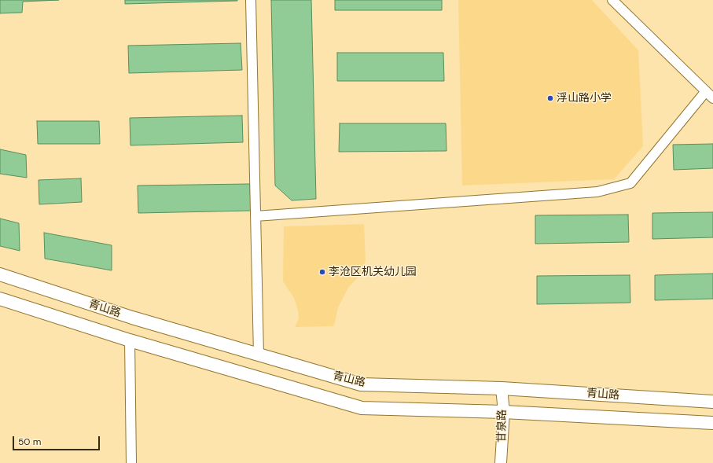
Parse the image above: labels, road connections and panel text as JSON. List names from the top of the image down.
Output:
{
  "streets": {
    "main road": ["青山路"],
    "street": ["甘泉路"]
  },
  "crossings": [
    ["青山路", "甘泉路"]
  ],
  "places": ["浮山路小学", "李沧区机关幼儿园"],
  "scale_bar": "50 m"
}
